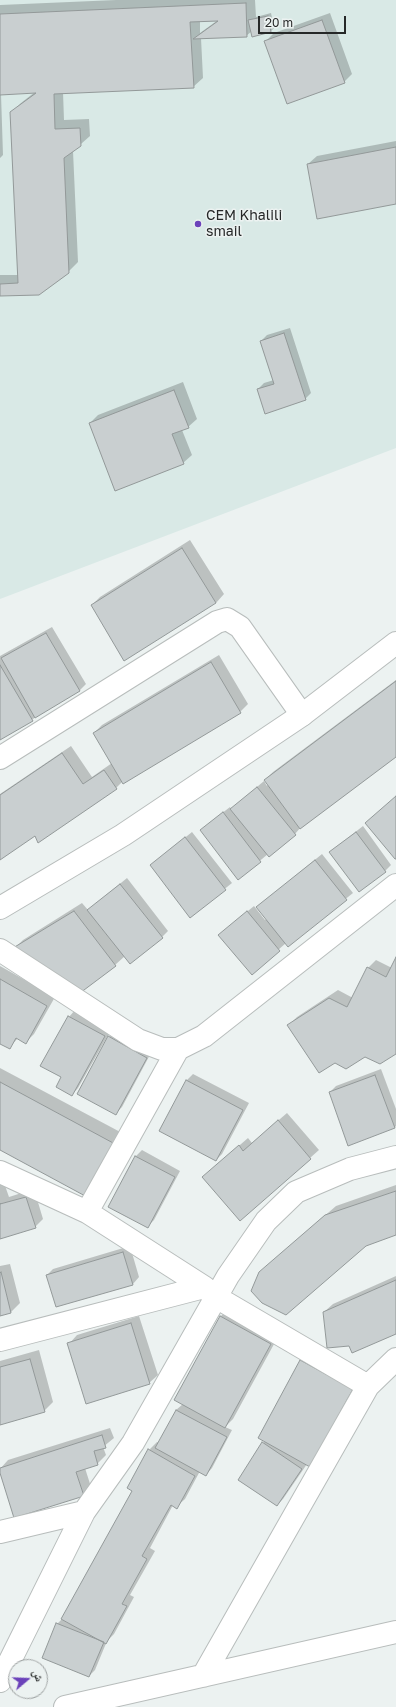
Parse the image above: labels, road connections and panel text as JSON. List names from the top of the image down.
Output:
{
  "places": ["CEM Khalili smail"],
  "scale_bar": "20 m",
  "north": "right"
}
